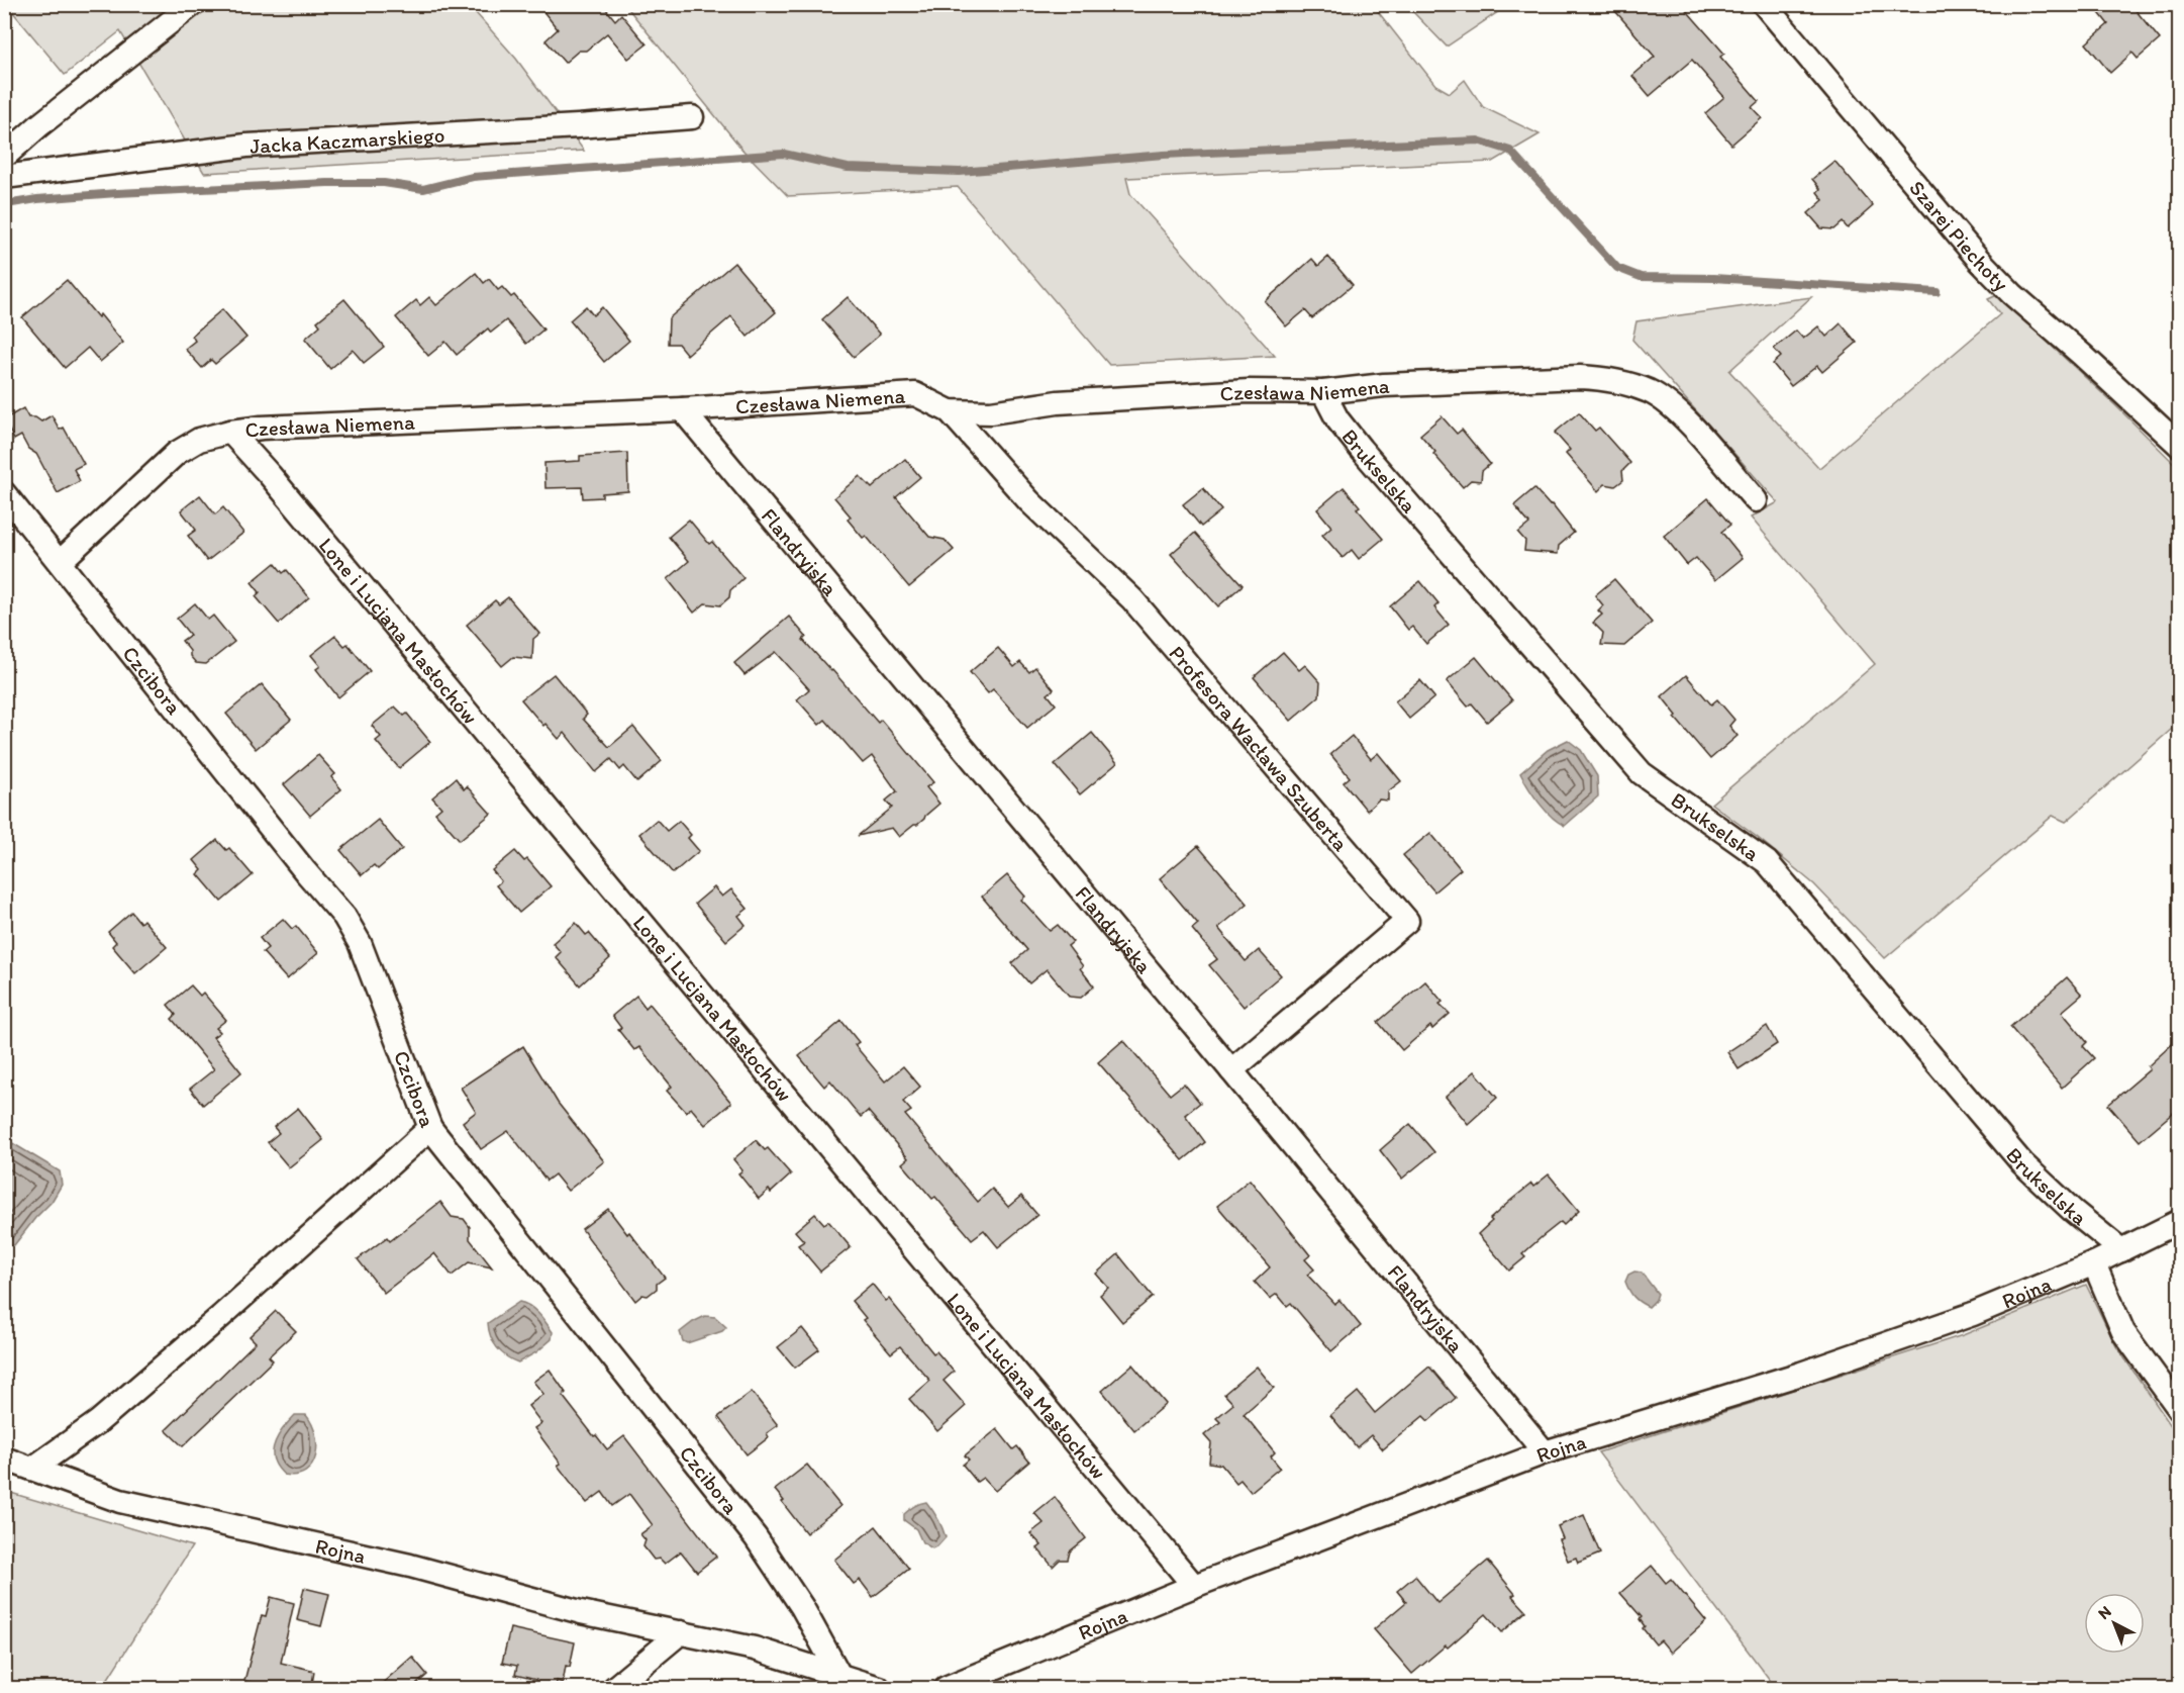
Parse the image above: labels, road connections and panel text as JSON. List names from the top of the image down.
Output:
{
  "streets": {
    "street": [
      "Jacka Kaczmarskiego",
      "Szarej Piechoty",
      "Czesława Niemena",
      "Brukselska",
      "Flandryjska",
      "Lone i Lucjana Masłochów",
      "Czcibora",
      "Profesora Wacława Szuberta",
      "Rojna"
    ]
  },
  "crossings": [
    ["Czesława Niemena", "Brukselska"],
    ["Czesława Niemena", "Flandryjska"],
    ["Czesława Niemena", "Lone i Lucjana Masłochów"],
    ["Czesława Niemena", "Czcibora"],
    ["Czesława Niemena", "Profesora Wacława Szuberta"],
    ["Brukselska", "Rojna"],
    ["Flandryjska", "Profesora Wacława Szuberta"],
    ["Flandryjska", "Rojna"],
    ["Lone i Lucjana Masłochów", "Rojna"],
    ["Czcibora", "Rojna"]
  ],
  "north": "top left"
}
